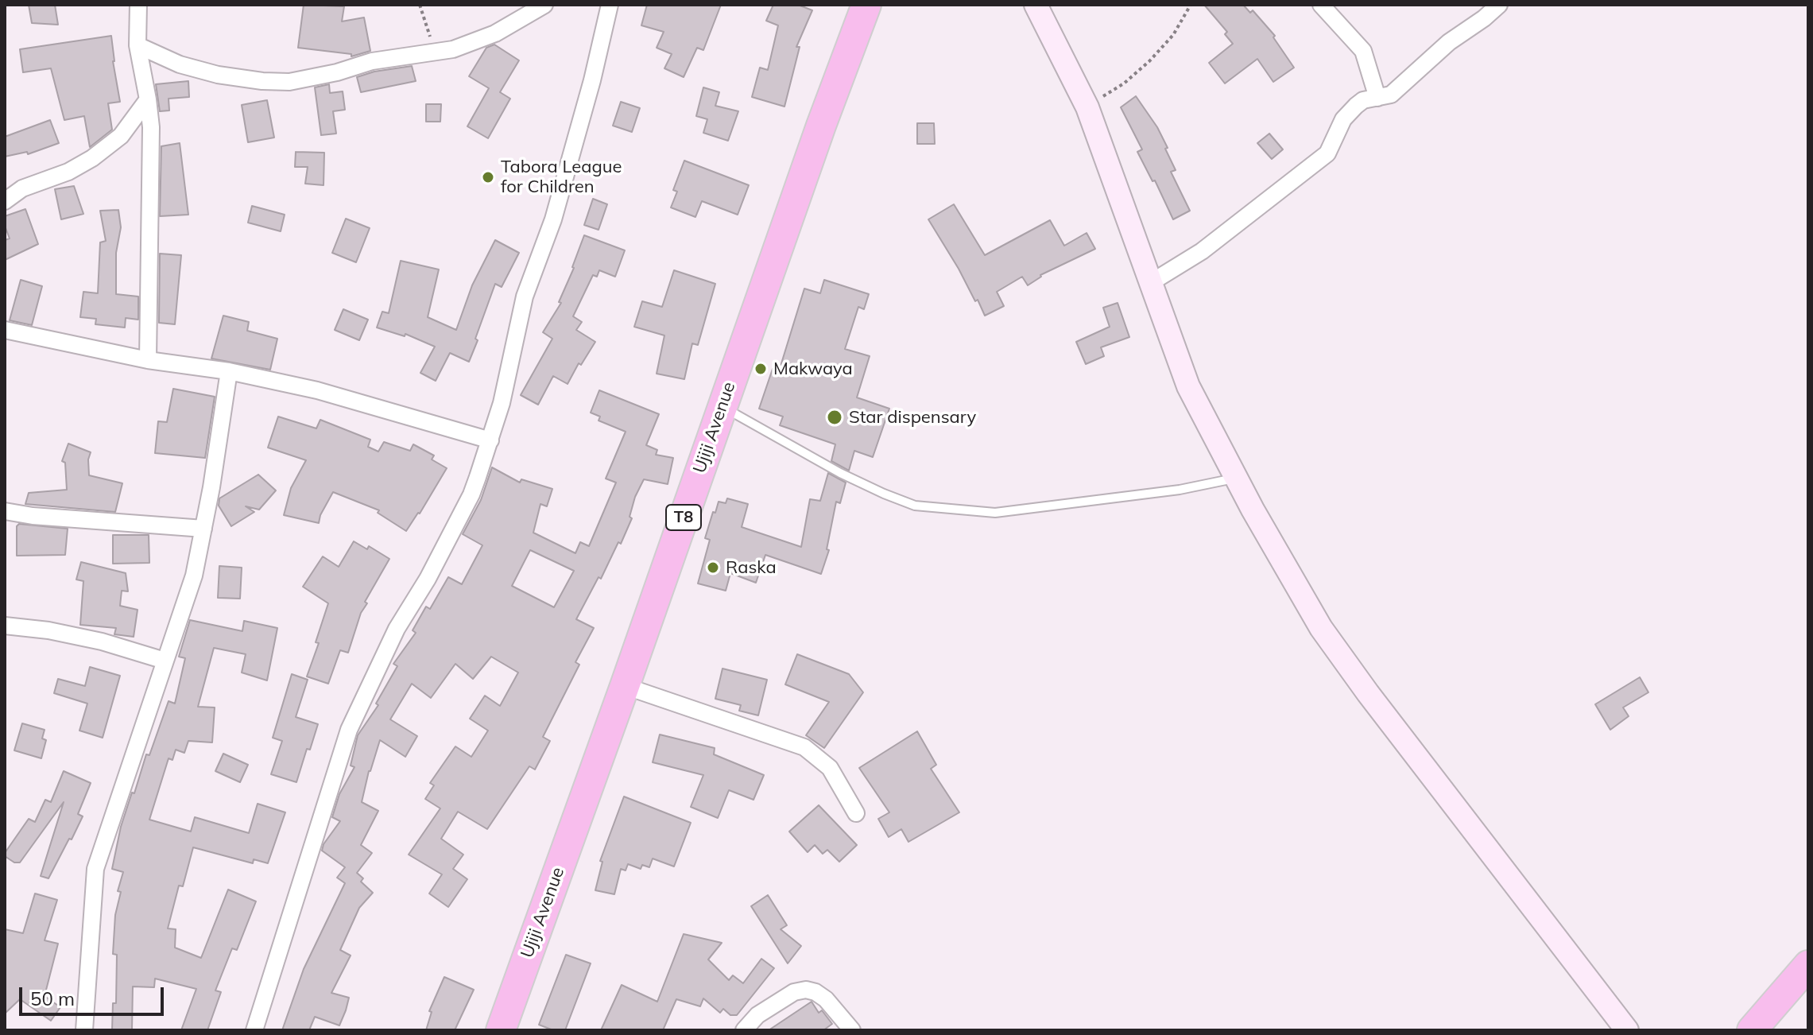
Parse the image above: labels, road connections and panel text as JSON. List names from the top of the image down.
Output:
{
  "streets": {
    "highway": ["Ujiji Avenue", "T8"]
  },
  "places": [
    "Tabora League for Children",
    "Makwaya",
    "Star dispensary",
    "Raska"
  ],
  "scale_bar": "50 m"
}
